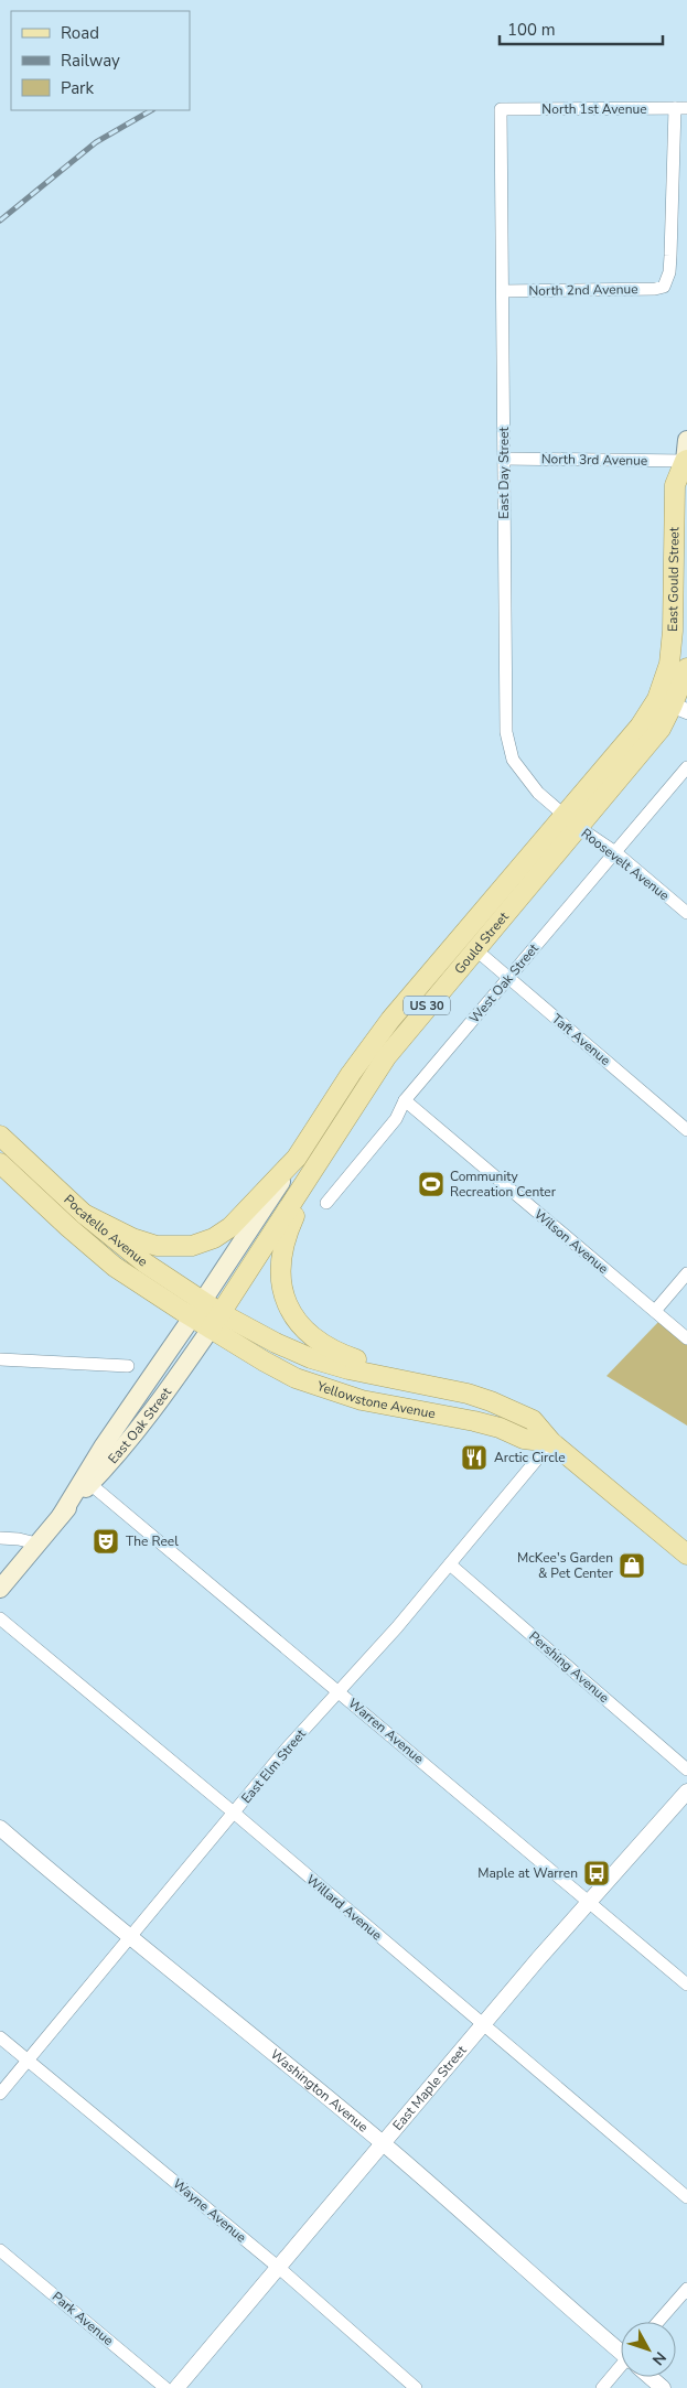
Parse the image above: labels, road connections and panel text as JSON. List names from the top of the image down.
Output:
{
  "streets": {
    "main road": [
      "East Gould Street",
      "Gould Street",
      "US 30",
      "Pocatello Avenue",
      "Yellowstone Avenue",
      "East Oak Street"
    ],
    "street": [
      "North 1st Avenue",
      "North 2nd Avenue",
      "North 3rd Avenue",
      "East Day Street",
      "Roosevelt Avenue",
      "West Oak Street",
      "Taft Avenue",
      "Wilson Avenue",
      "Pershing Avenue",
      "Warren Avenue",
      "East Elm Street",
      "Willard Avenue",
      "East Maple Street",
      "Washington Avenue",
      "Wayne Avenue",
      "Park Avenue"
    ]
  },
  "crossings": [
    ["North 1st Avenue", "North 2nd Avenue"],
    ["North 1st Avenue", "East Day Street"],
    ["North 2nd Avenue", "East Day Street"],
    ["North 3rd Avenue", "East Day Street"],
    ["North 3rd Avenue", "East Gould Street"],
    ["East Day Street", "Roosevelt Avenue"],
    ["East Day Street", "Gould Street"],
    ["East Gould Street", "Gould Street"],
    ["East Gould Street", "US 30"],
    ["Roosevelt Avenue", "Gould Street"],
    ["Roosevelt Avenue", "West Oak Street"],
    ["Gould Street", "US 30"],
    ["Gould Street", "Taft Avenue"],
    ["Gould Street", "Pocatello Avenue"],
    ["Gould Street", "Yellowstone Avenue"],
    ["Gould Street", "East Oak Street"],
    ["West Oak Street", "Taft Avenue"],
    ["West Oak Street", "Wilson Avenue"],
    ["US 30", "Pocatello Avenue"],
    ["Pocatello Avenue", "Yellowstone Avenue"],
    ["Pocatello Avenue", "East Oak Street"],
    ["Yellowstone Avenue", "East Oak Street"],
    ["Yellowstone Avenue", "East Elm Street"],
    ["East Oak Street", "Warren Avenue"],
    ["Pershing Avenue", "East Elm Street"],
    ["Warren Avenue", "East Elm Street"],
    ["Warren Avenue", "East Maple Street"],
    ["East Elm Street", "Willard Avenue"],
    ["East Elm Street", "Washington Avenue"],
    ["East Elm Street", "Wayne Avenue"],
    ["Willard Avenue", "East Maple Street"],
    ["East Maple Street", "Washington Avenue"],
    ["East Maple Street", "Wayne Avenue"]
  ],
  "places": {
    "sports": ["Community Recreation Center"],
    "restaurant": ["Arctic Circle"],
    "theatre": ["The Reel"],
    "shop": ["McKee's Garden & Pet Center"],
    "bus stop": ["Maple at Warren"]
  },
  "legend": ["Road", "Railway", "Park"],
  "scale_bar": "100 m",
  "north": "bottom right"
}
